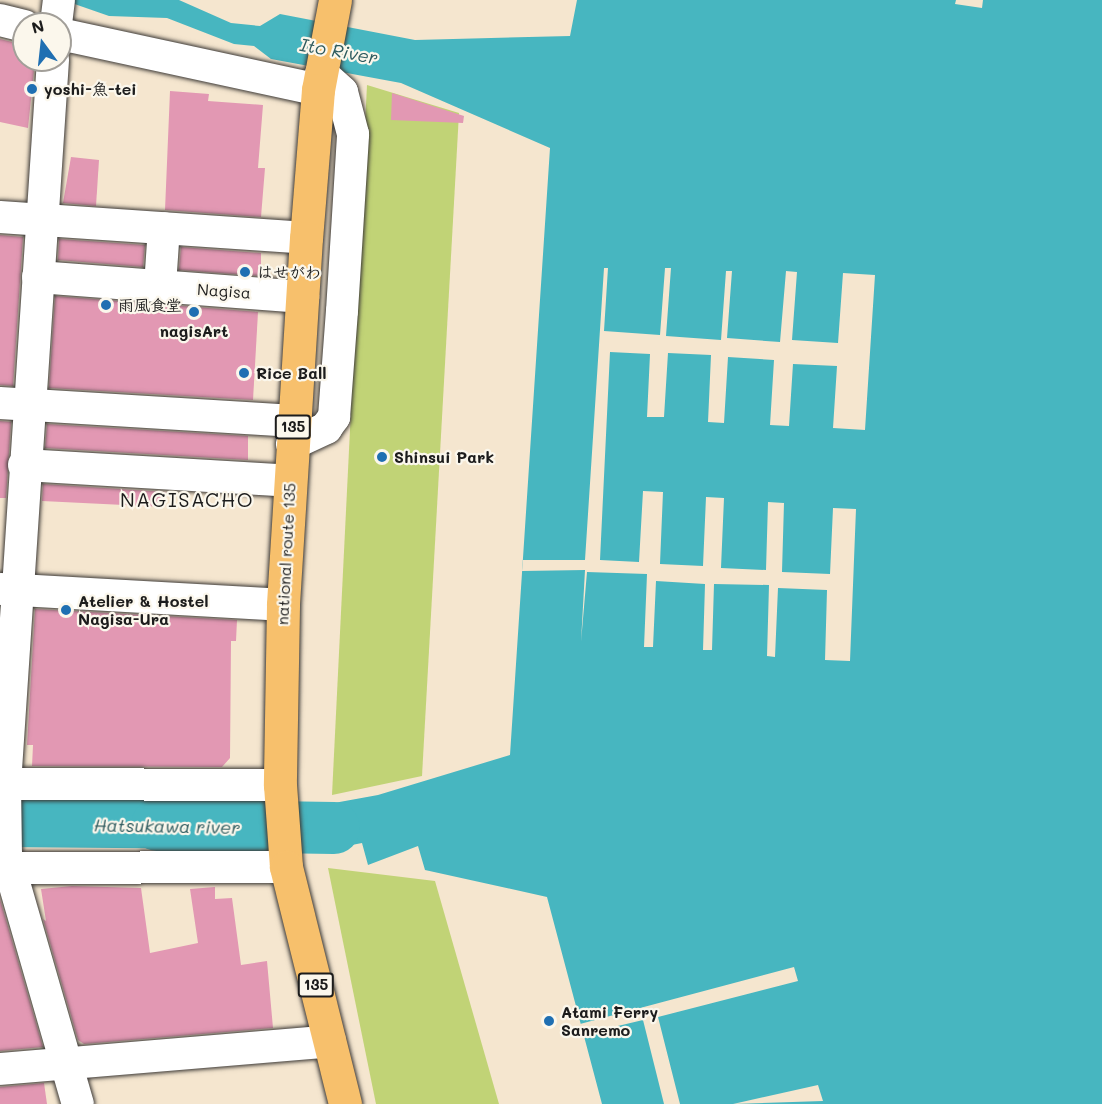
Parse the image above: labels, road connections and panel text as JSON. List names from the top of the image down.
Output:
{
  "streets": {
    "highway": ["135", "national route 135"],
    "street": ["Nagisa"]
  },
  "crossings": [
    ["Nagisa", "national route 135"]
  ],
  "districts": ["NAGISACHO"],
  "water": ["Ito River", "Hatsukawa river"],
  "places": [
    "yoshi-魚-tei",
    "はせがわ",
    "雨風食堂",
    "nagisArt",
    "Rice Ball",
    "Shinsui Park",
    "Atelier & Hostel Nagisa-Ura",
    "Atami Ferry Sanremo"
  ],
  "north": "top"
}
